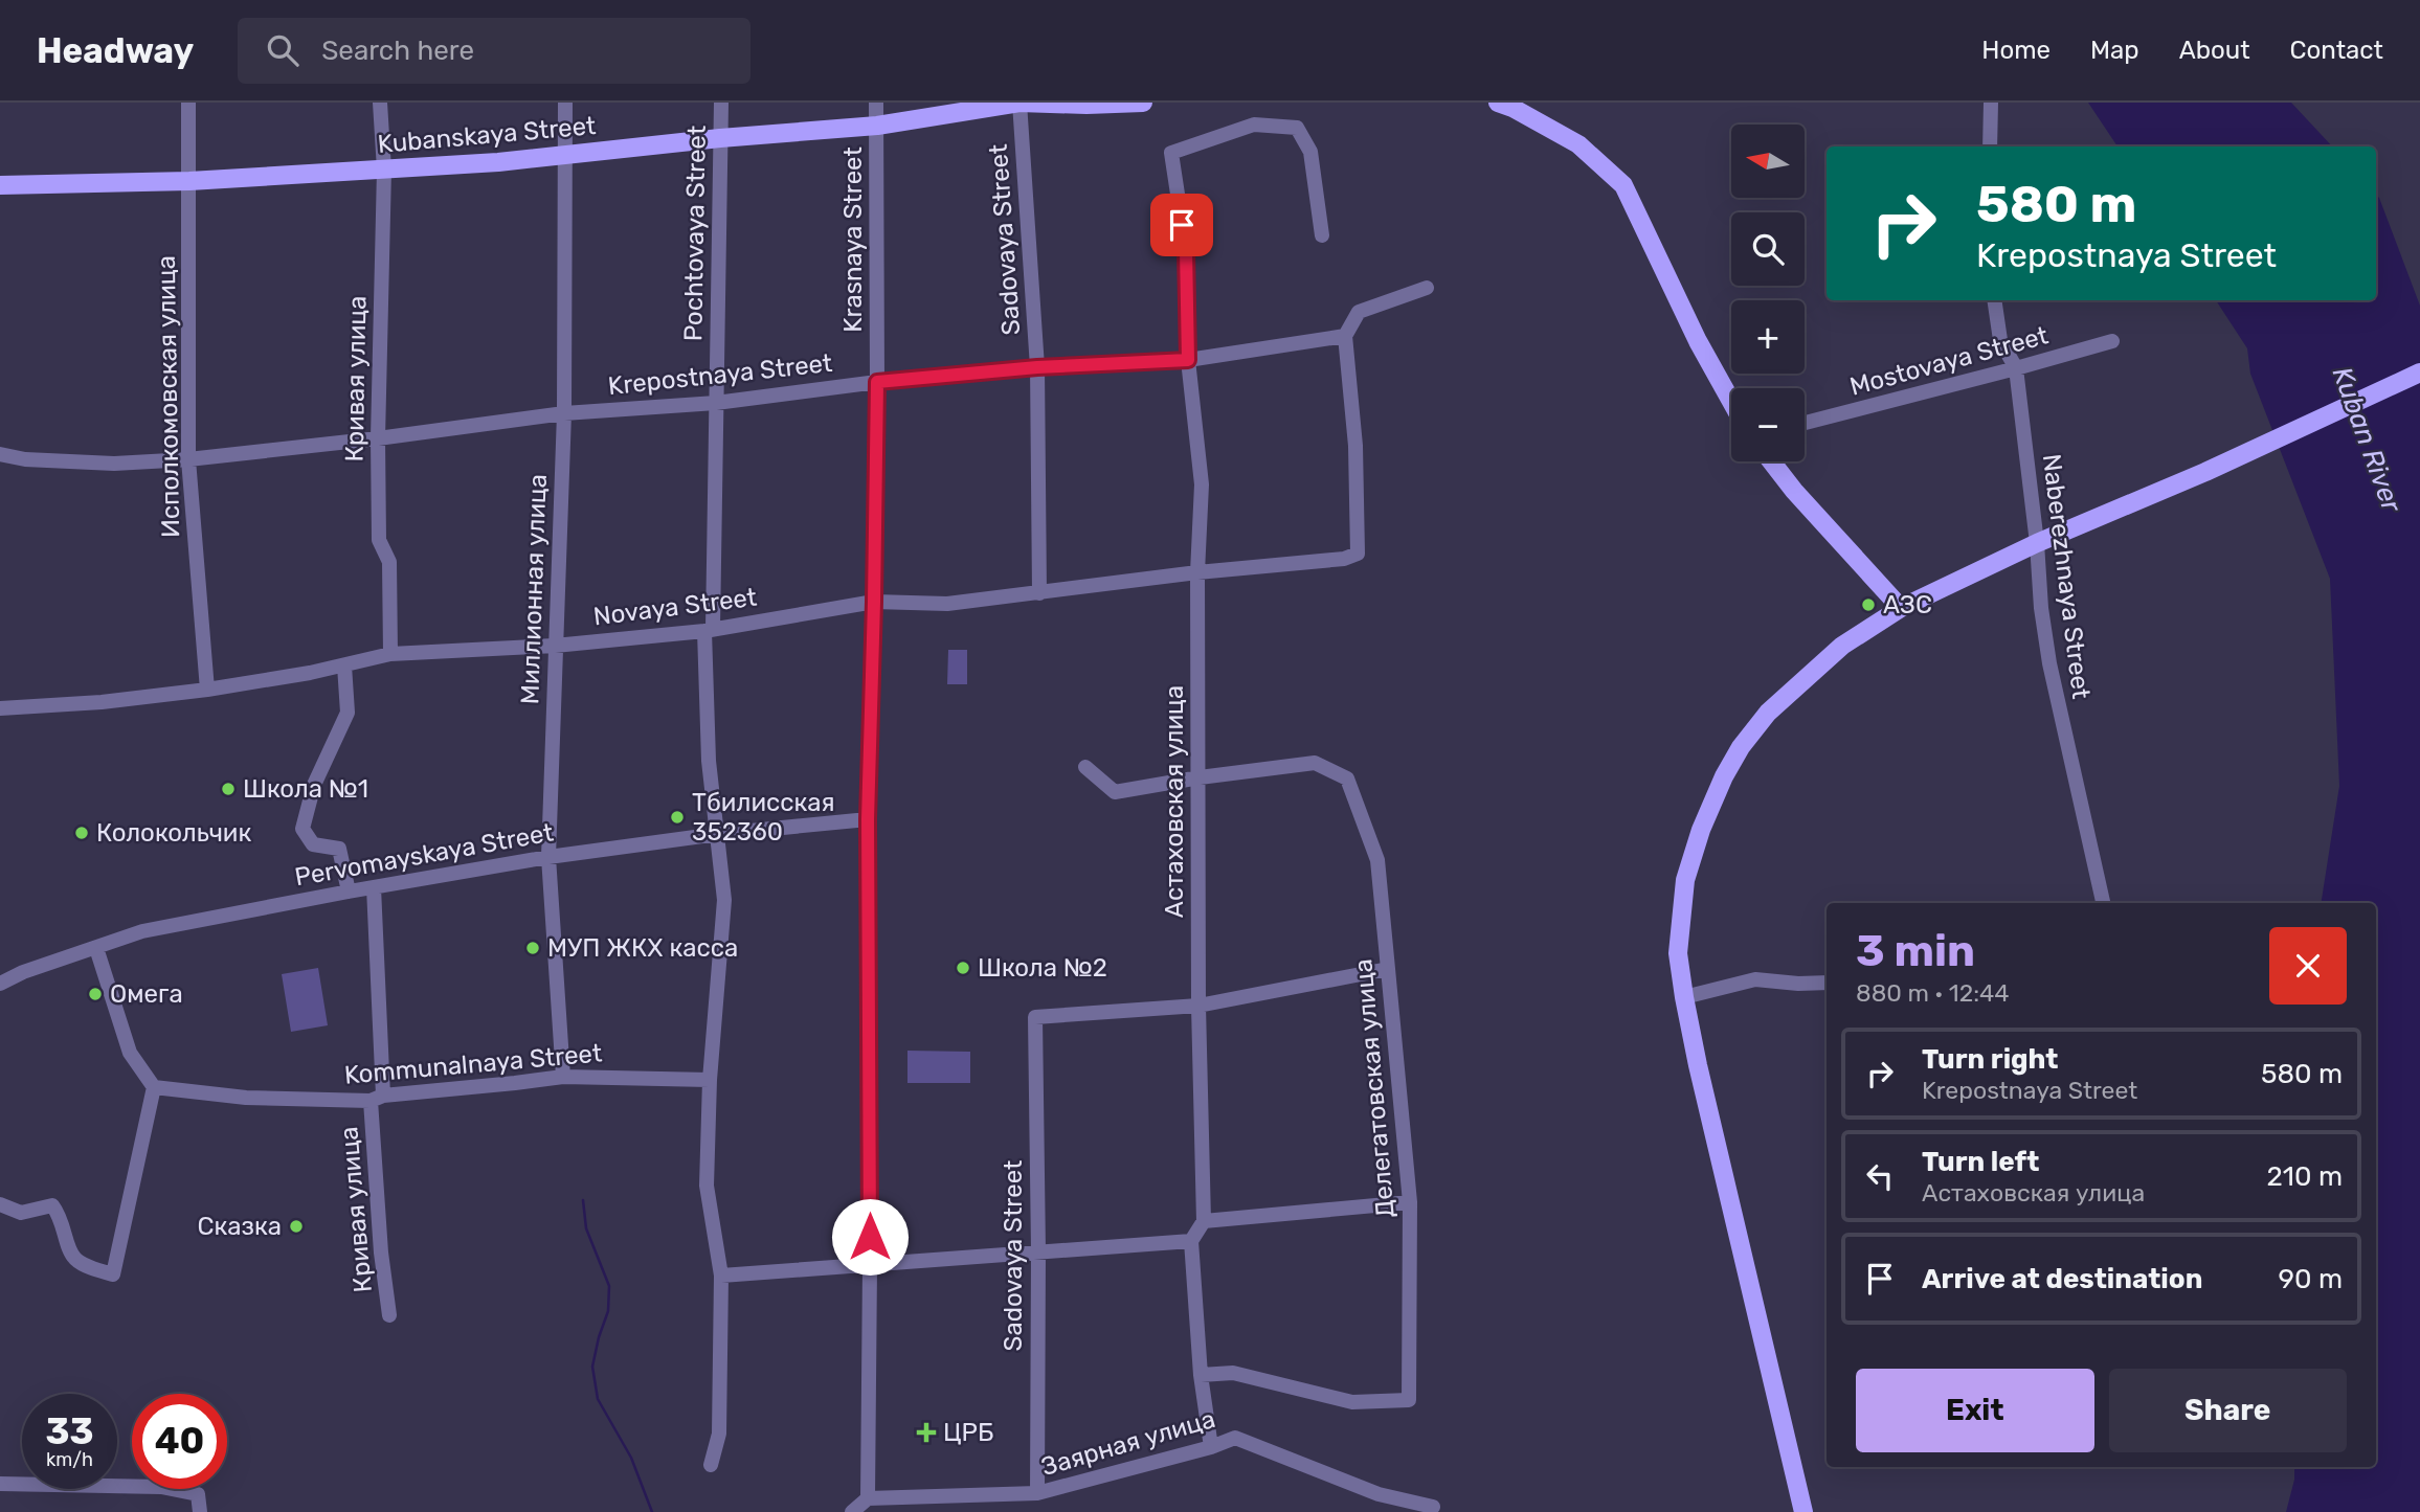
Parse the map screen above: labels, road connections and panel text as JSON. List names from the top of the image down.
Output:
{
  "streets": {
    "main road": ["Kubanskaya Street"],
    "street": [
      "Pochtovaya Street",
      "Krasnaya Street",
      "Sadovaya Street",
      "Mostovaya Street",
      "Krepostnaya Street",
      "Кривая улица",
      "Исполкомовская улица",
      "Naberezhnaya Street",
      "Миллионная улица",
      "Novaya Street",
      "Астаховская улица",
      "Pervomayskaya Street",
      "Kommunalnaya Street",
      "Делегатовская улица",
      "Заярная улица"
    ]
  },
  "crossings": [
    ["Kubanskaya Street", "Pochtovaya Street"],
    ["Kubanskaya Street", "Krasnaya Street"],
    ["Kubanskaya Street", "Sadovaya Street"],
    ["Kubanskaya Street", "Кривая улица"],
    ["Kubanskaya Street", "Исполкомовская улица"],
    ["Kubanskaya Street", "Миллионная улица"],
    ["Pochtovaya Street", "Krepostnaya Street"],
    ["Pochtovaya Street", "Novaya Street"],
    ["Pochtovaya Street", "Pervomayskaya Street"],
    ["Pochtovaya Street", "Kommunalnaya Street"],
    ["Krasnaya Street", "Krepostnaya Street"],
    ["Krasnaya Street", "Novaya Street"],
    ["Krasnaya Street", "Pervomayskaya Street"],
    ["Krasnaya Street", "Заярная улица"],
    ["Sadovaya Street", "Krepostnaya Street"],
    ["Sadovaya Street", "Novaya Street"],
    ["Sadovaya Street", "Астаховская улица"],
    ["Sadovaya Street", "Заярная улица"],
    ["Mostovaya Street", "Naberezhnaya Street"],
    ["Krepostnaya Street", "Кривая улица"],
    ["Krepostnaya Street", "Исполкомовская улица"],
    ["Krepostnaya Street", "Миллионная улица"],
    ["Krepostnaya Street", "Novaya Street"],
    ["Krepostnaya Street", "Астаховская улица"],
    ["Кривая улица", "Novaya Street"],
    ["Кривая улица", "Pervomayskaya Street"],
    ["Кривая улица", "Kommunalnaya Street"],
    ["Исполкомовская улица", "Novaya Street"],
    ["Миллионная улица", "Novaya Street"],
    ["Миллионная улица", "Pervomayskaya Street"],
    ["Миллионная улица", "Kommunalnaya Street"],
    ["Novaya Street", "Астаховская улица"],
    ["Астаховская улица", "Делегатовская улица"],
    ["Делегатовская улица", "Заярная улица"]
  ],
  "water": ["Kuban River"],
  "places": {
    "other": [
      "АЗС",
      "Школа №1",
      "Тбилисская 352360",
      "Колокольчик",
      "МУП ЖКХ касса",
      "Школа №2",
      "Омега",
      "Сказка"
    ],
    "health": ["ЦРБ"]
  },
  "north": "left",
  "page": {
    "header": "Headway",
    "search": "Search here",
    "nav": [
      "Home",
      "Map",
      "About",
      "Contact"
    ],
    "map_buttons": ["+", "−"],
    "turn": ["580 m", "Krepostnaya Street"],
    "heading": ["3 min", "880 m · 12:44"],
    "list": [
      {
        "name": "Turn right",
        "note": "Krepostnaya Street",
        "value": "580 m"
      },
      {
        "name": "Turn left",
        "note": "Астаховская улица",
        "value": "210 m"
      },
      {
        "name": "Arrive at destination",
        "value": "90 m"
      }
    ],
    "buttons": ["Exit", "Share"],
    "speed": "33 km/h",
    "limit": "40"
  }
}
